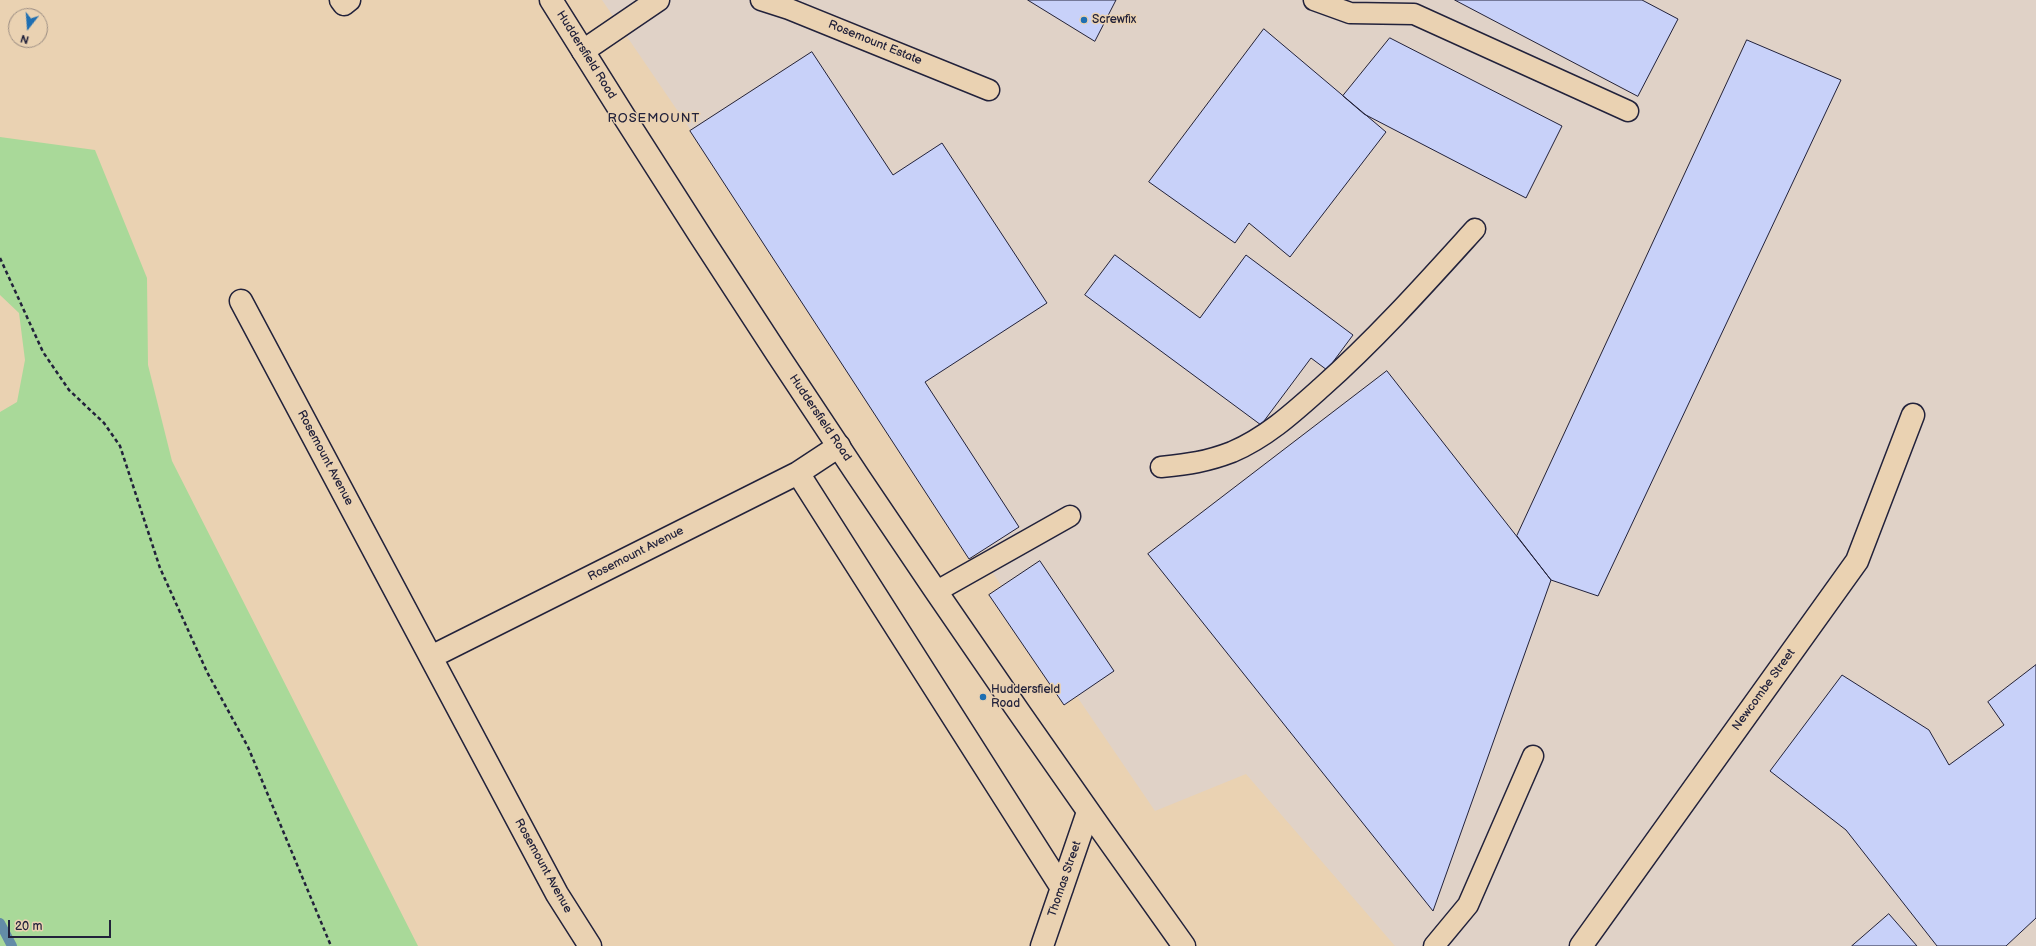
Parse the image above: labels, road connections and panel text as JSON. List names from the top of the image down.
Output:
{
  "streets": {
    "street": [
      "Huddersfield Road",
      "Rosemount Avenue",
      "Newcombe Street",
      "Thomas Street"
    ],
    "lane": ["Rosemount Estate"]
  },
  "crossings": [
    ["Huddersfield Road", "Rosemount Avenue"],
    ["Huddersfield Road", "Thomas Street"]
  ],
  "districts": ["ROSEMOUNT"],
  "places": ["Screwfix", "Huddersfield Road"],
  "scale_bar": "20 m",
  "north": "bottom"
}
